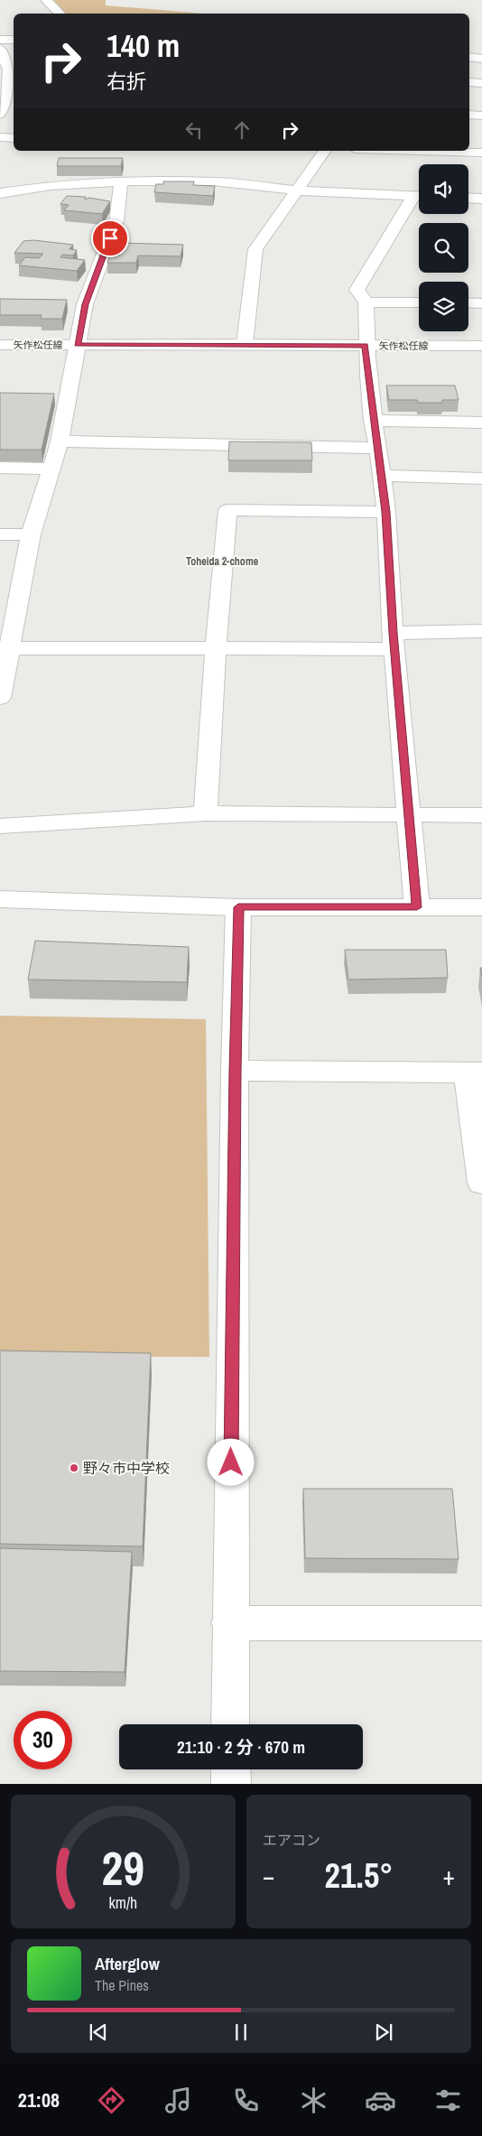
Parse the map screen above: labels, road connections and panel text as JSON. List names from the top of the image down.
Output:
{
  "streets": {
    "street": ["矢作松任線"]
  },
  "districts": ["Toheida 2-chome"],
  "places": ["野々市中学校"],
  "page": {
    "turn": ["140 m", "右折"],
    "limit": "30",
    "trip": "21:10 · 2 分 · 670 m",
    "tile": "エアコン",
    "heat": ["−", "21.5°", "+"],
    "song": ["Afterglow", "The Pines"],
    "tabs": "21:08",
    "gauge": ["29", "km/h"]
  }
}
